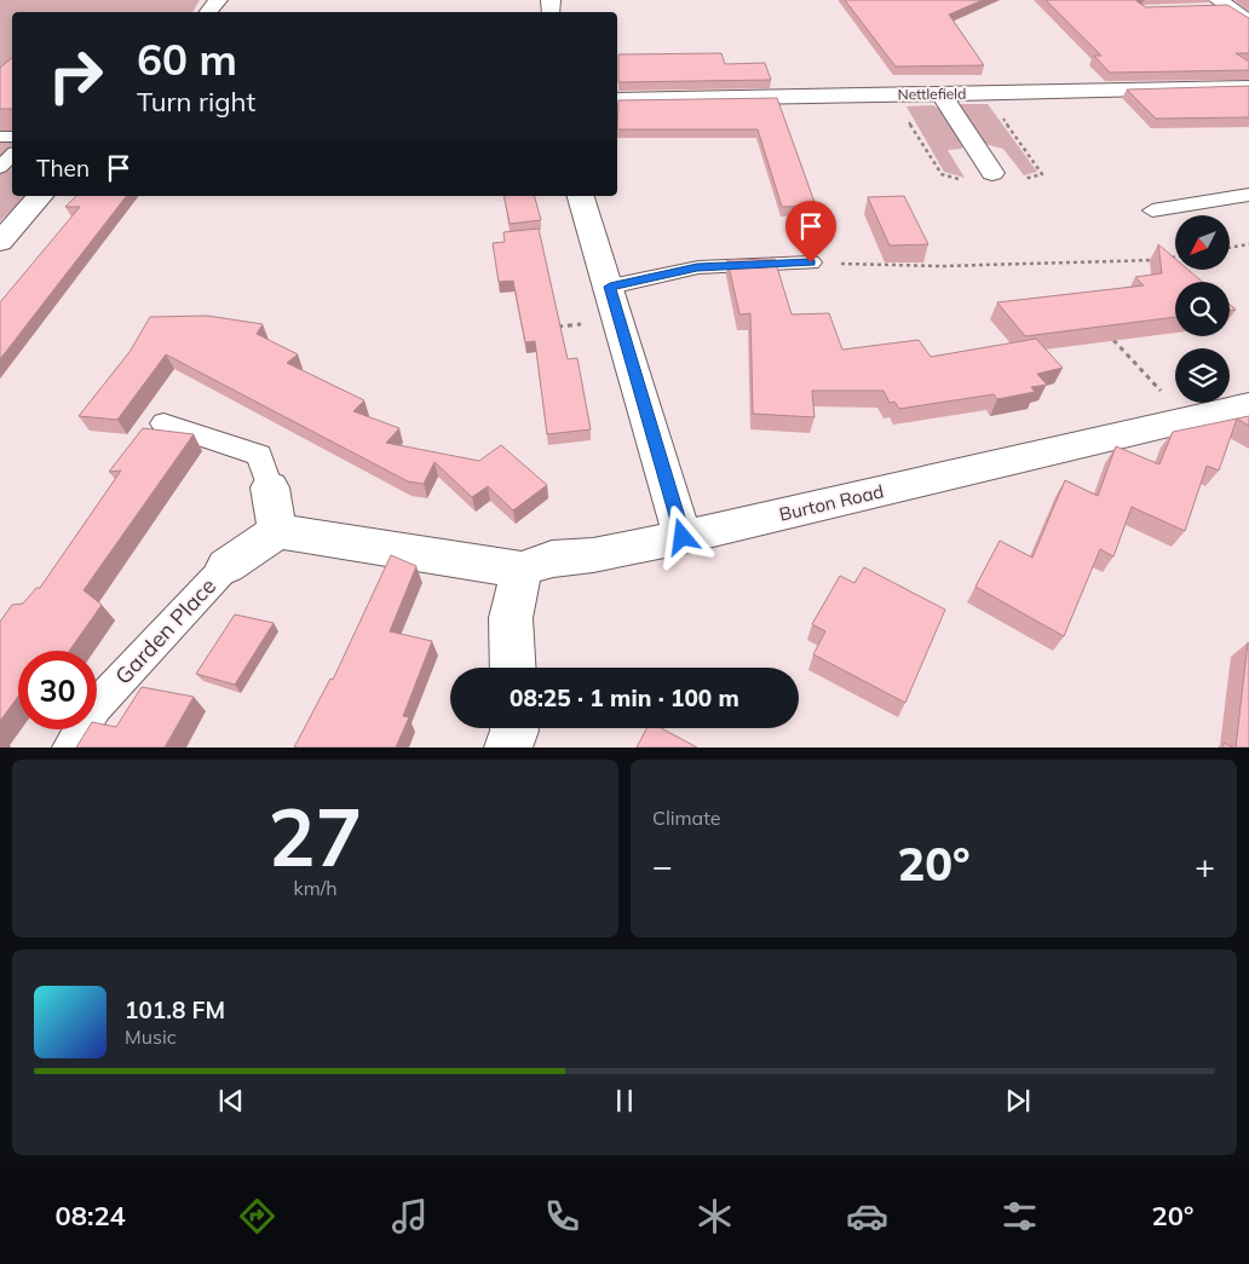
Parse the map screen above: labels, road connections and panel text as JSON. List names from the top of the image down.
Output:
{
  "streets": {
    "street": ["Nettlefield", "Burton Road", "Garden Place"]
  },
  "north": "bottom left",
  "page": {
    "turn": ["60 m", "Turn right"],
    "then": "Then",
    "limit": "30",
    "trip": "08:25 · 1 min · 100 m",
    "tile": [
      ["27", "km/h"],
      "Climate"
    ],
    "heat": ["−", "20°", "+"],
    "song": ["101.8 FM", "Music"],
    "tabs": ["08:24", "20°"]
  }
}
